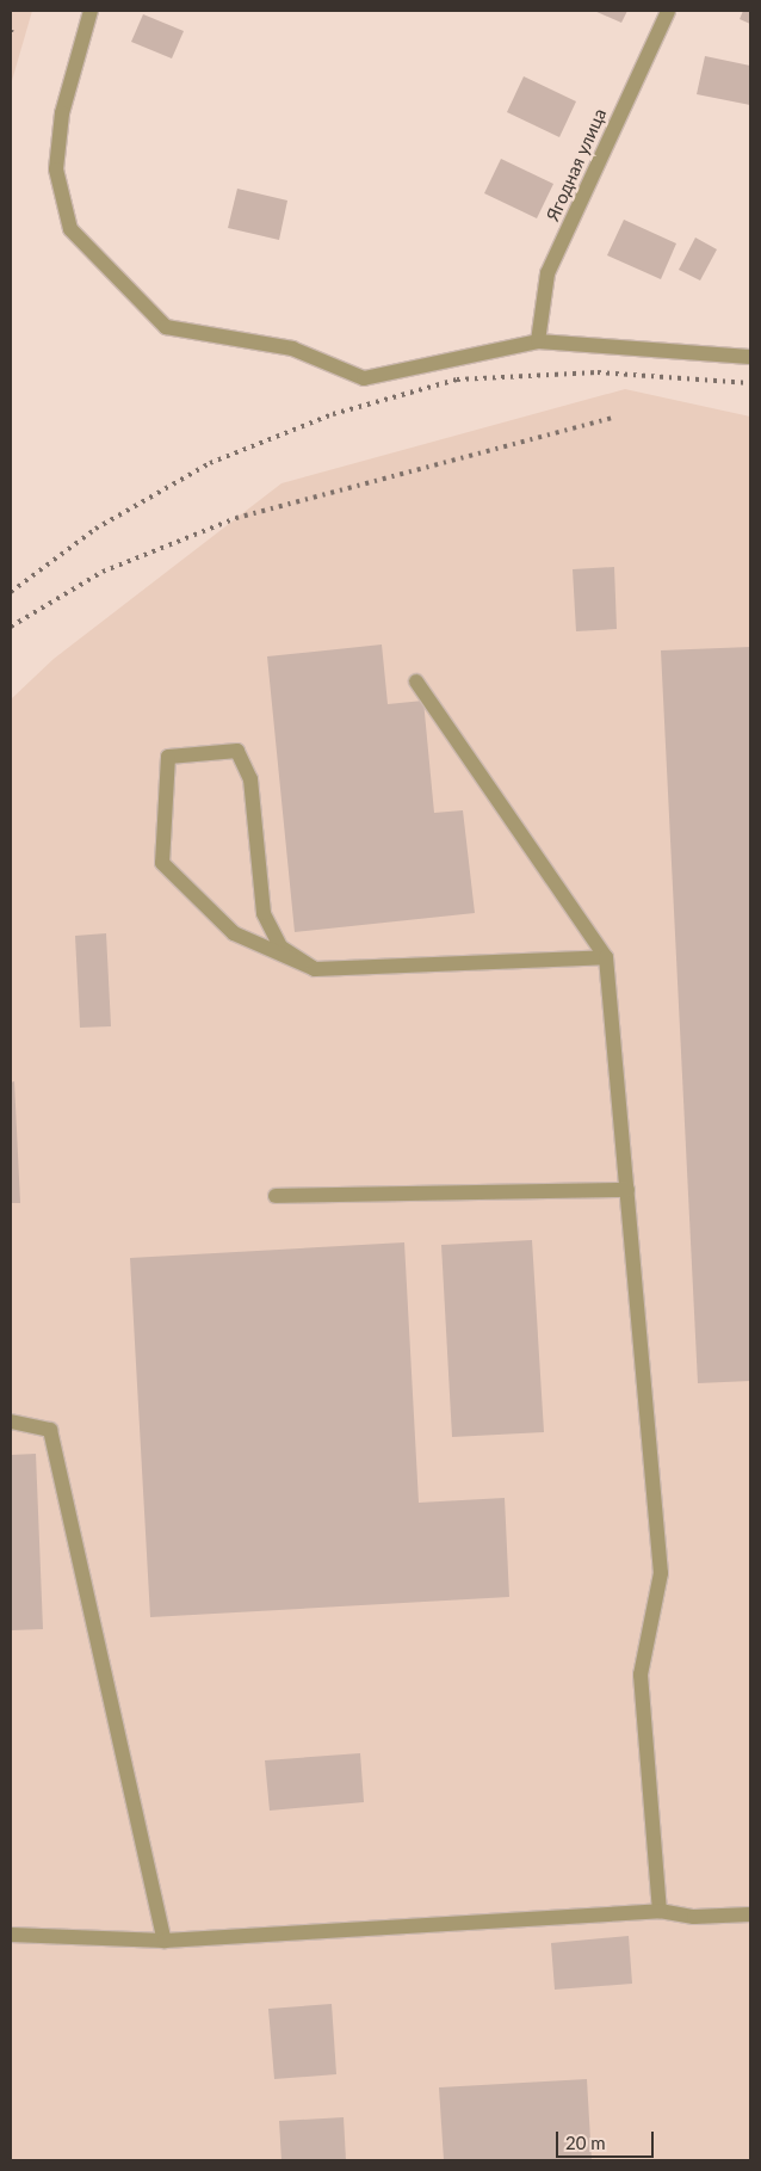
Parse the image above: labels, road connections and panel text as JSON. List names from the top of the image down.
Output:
{
  "streets": {
    "street": ["Ягодная улица"]
  },
  "scale_bar": "20 m"
}
